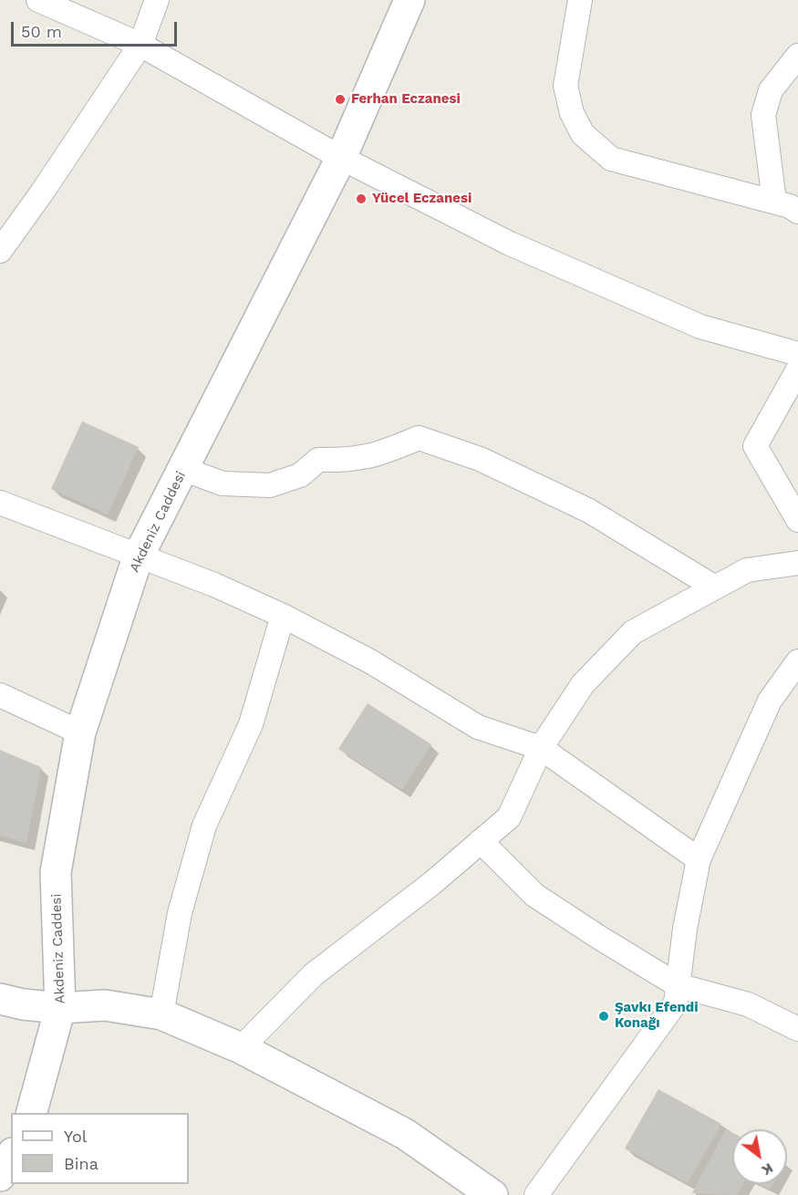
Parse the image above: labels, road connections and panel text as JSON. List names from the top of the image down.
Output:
{
  "streets": {
    "street": ["Akdeniz Caddesi"]
  },
  "places": ["Ferhan Eczanesi", "Yücel Eczanesi", "Şavkı Efendi Konağı"],
  "legend": ["Yol", "Bina"],
  "scale_bar": "50 m",
  "north": "bottom right"
}
